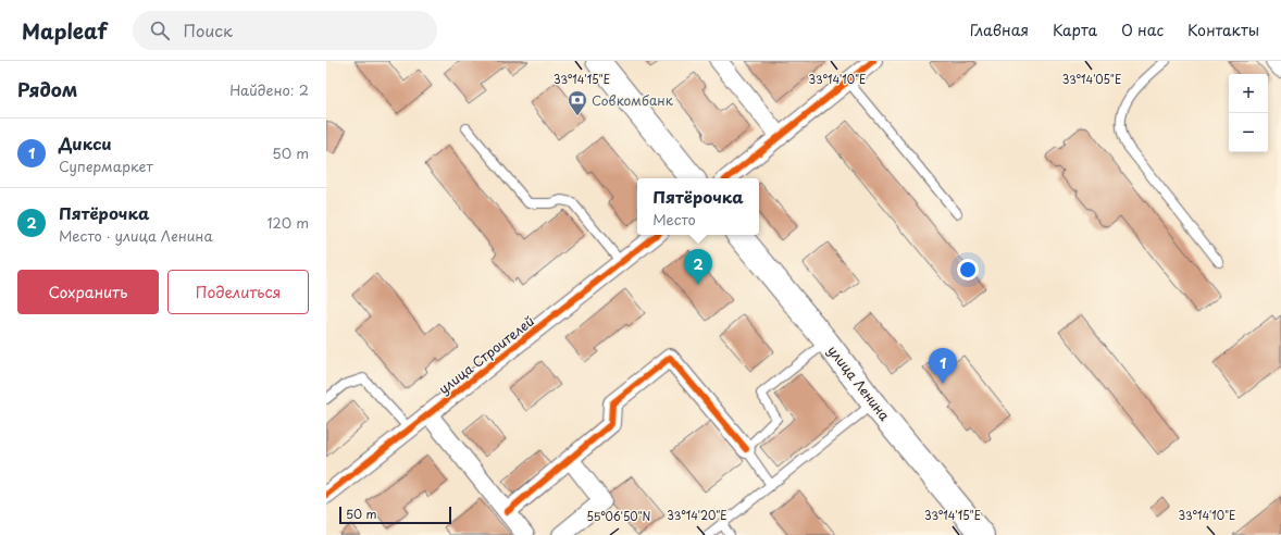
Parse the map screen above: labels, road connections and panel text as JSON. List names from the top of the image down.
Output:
{
  "streets": {
    "main road": ["улица Ленина"],
    "street": ["улица Строителей"]
  },
  "places": {
    "bank": ["Совкомбанк"]
  },
  "scale_bar": "50 m",
  "page": {
    "header": "Mapleaf",
    "search": "Поиск",
    "nav": [
      "Главная",
      "Карта",
      "О нас",
      "Контакты"
    ],
    "heading": ["Рядом", "Найдено: 2"],
    "map_buttons": ["+", "−"],
    "list": [
      {
        "mark": "1",
        "name": "Дикси",
        "note": "Супермаркет",
        "value": "50 m"
      },
      {
        "mark": "2",
        "name": "Пятёрочка",
        "note": "Место · улица Ленина",
        "value": "120 m"
      }
    ],
    "popup": ["Пятёрочка", "Место"],
    "pins": ["2", "1"],
    "buttons": ["Сохранить", "Поделиться"],
    "scale": "50 m"
  },
  "coordinates": [
    "33°14'15\"E",
    "33°14'05\"E",
    "33°14'10\"E",
    "33°14'20\"E",
    "55°06'50\"N"
  ]
}
